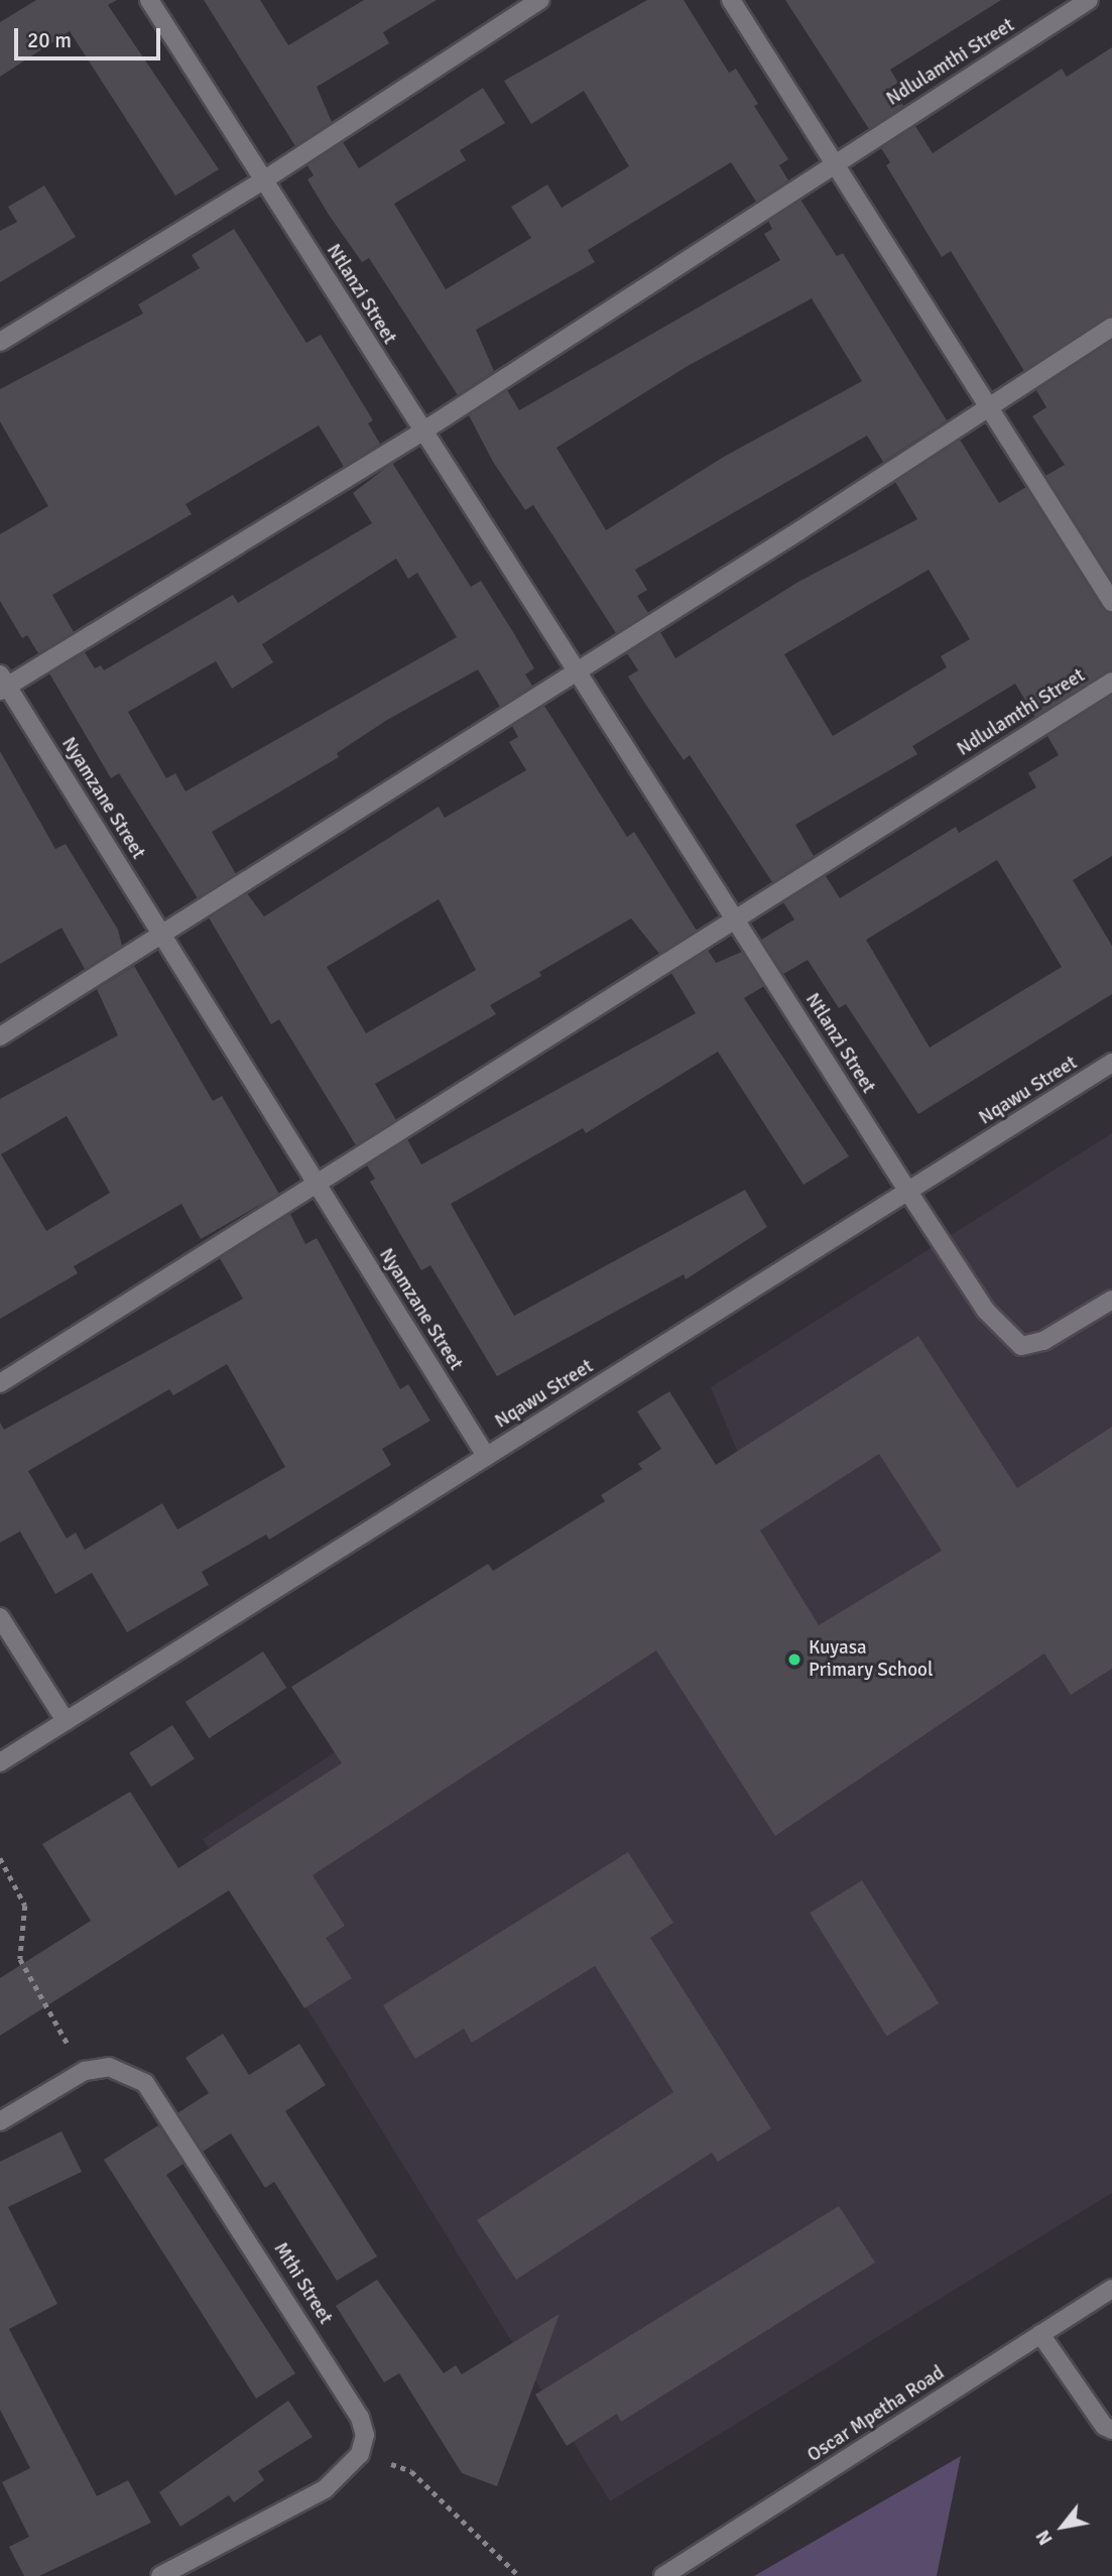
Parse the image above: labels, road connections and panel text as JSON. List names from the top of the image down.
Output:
{
  "streets": {
    "street": [
      "Ndlulamthi Street",
      "Ntlanzi Street",
      "Nyamzane Street",
      "Nqawu Street",
      "Mthi Street",
      "Oscar Mpetha Road"
    ]
  },
  "crossings": [
    ["Ndlulamthi Street", "Ntlanzi Street"],
    ["Ndlulamthi Street", "Nyamzane Street"],
    ["Ntlanzi Street", "Nyamzane Street"],
    ["Ntlanzi Street", "Nqawu Street"],
    ["Nyamzane Street", "Nqawu Street"]
  ],
  "places": ["Kuyasa Primary School"],
  "scale_bar": "20 m",
  "north": "bottom left"
}
